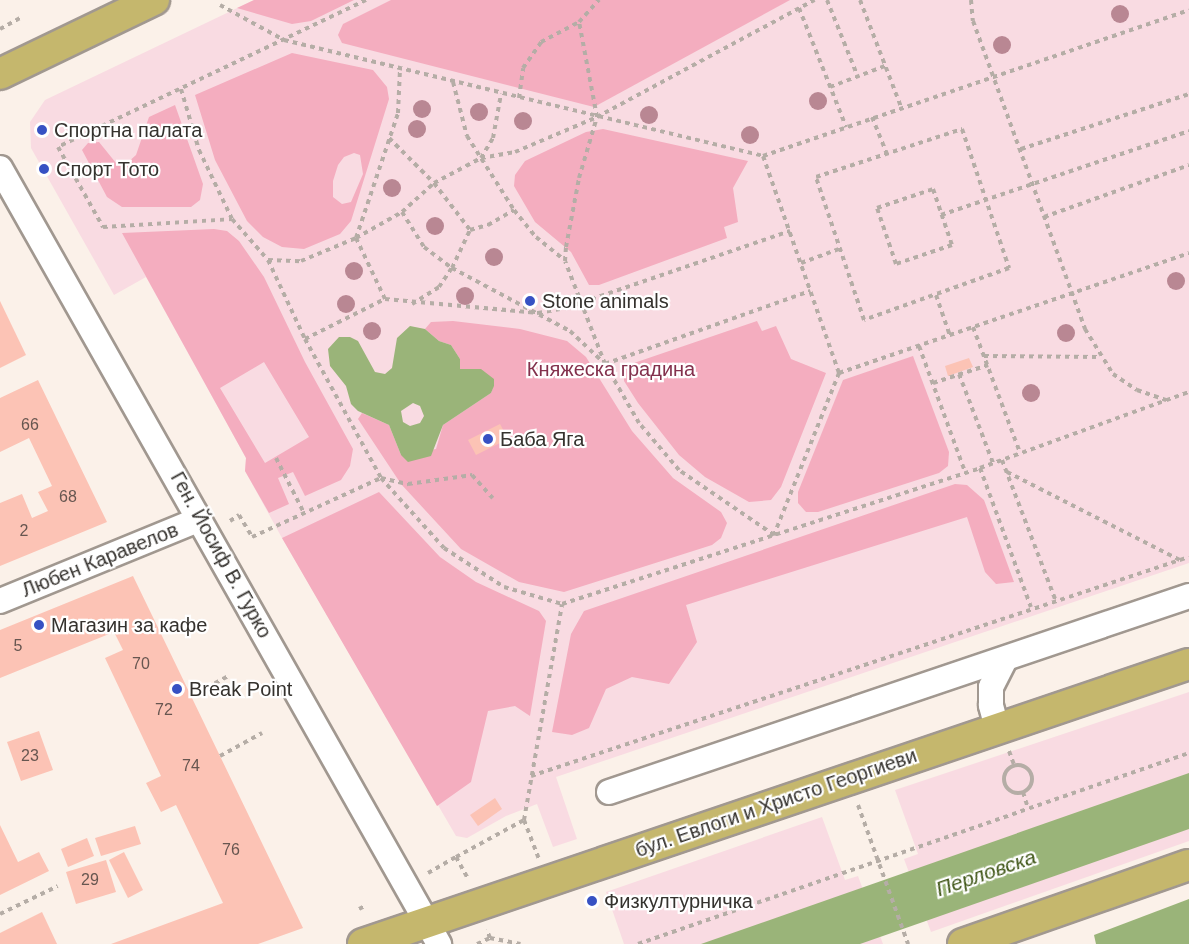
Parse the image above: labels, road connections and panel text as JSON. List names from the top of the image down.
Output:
{
  "streets": {
    "main road": ["бул. Евлоги и Христо Георгиеви"],
    "street": ["Ген. Йосиф В. Гурко", "Любен Каравелов"]
  },
  "crossings": [
    ["Ген. Йосиф В. Гурко", "Любен Каравелов"],
    ["Ген. Йосиф В. Гурко", "бул. Евлоги и Христо Георгиеви"]
  ],
  "water": ["Перловска"],
  "parks": ["Княжеска градина"],
  "places": [
    "Спортна палата",
    "Спорт Тото",
    "Stone animals",
    "Баба Яга",
    "Магазин за кафе",
    "Break Point",
    "Физкултурничка"
  ],
  "house_numbers": [
    "66",
    "68",
    "2",
    "5",
    "70",
    "72",
    "23",
    "74",
    "76",
    "29"
  ]
}
